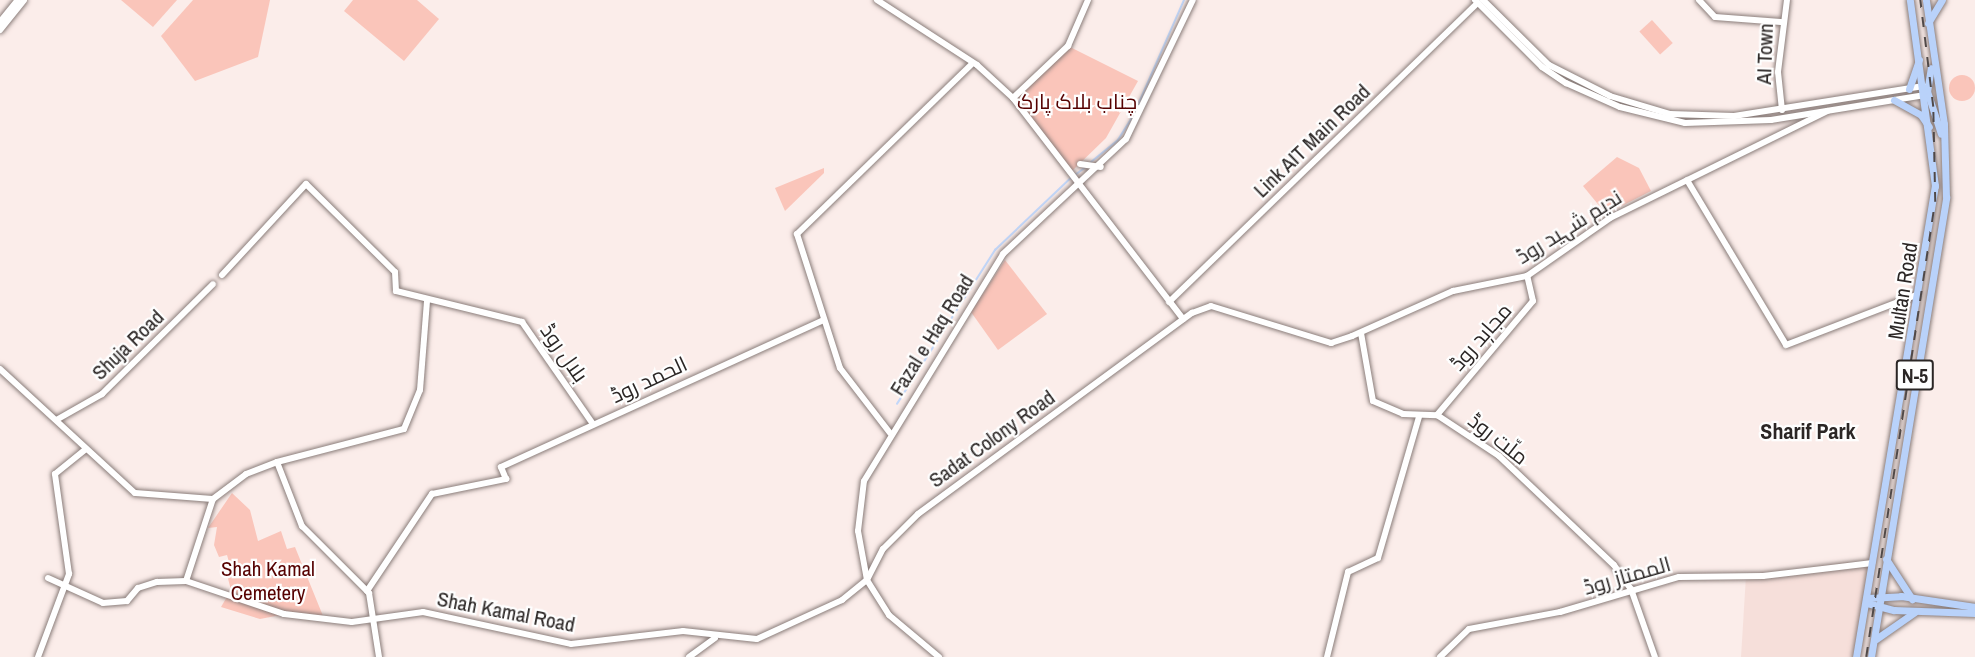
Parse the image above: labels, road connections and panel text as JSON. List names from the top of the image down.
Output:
{
  "streets": {
    "main road": ["Multan Road", "N-5"],
    "street": [
      "AI Town",
      "Link AIT Main Road",
      "ندیم شہید روڈ",
      "Fazal e Haq Road",
      "مجاہد روڈ",
      "Shuja Road",
      "بلال روڈ",
      "الحمد روڈ",
      "Sadat Colony Road",
      "ملّت روڈ",
      "الممتاز روڈ",
      "Shah Kamal Road"
    ]
  },
  "crossings": [
    ["ندیم شہید روڈ", "مجاہد روڈ"],
    ["ندیم شہید روڈ", "Sadat Colony Road"],
    ["ندیم شہید روڈ", "ملّت روڈ"],
    ["Multan Road", "الممتاز روڈ"],
    ["Fazal e Haq Road", "Sadat Colony Road"],
    ["Fazal e Haq Road", "Shah Kamal Road"],
    ["مجاہد روڈ", "ملّت روڈ"],
    ["بلال روڈ", "الحمد روڈ"],
    ["Sadat Colony Road", "Shah Kamal Road"],
    ["ملّت روڈ", "الممتاز روڈ"]
  ],
  "districts": ["Sharif Park"],
  "parks": ["چناب بلاک پارک", "Shah Kamal Cemetery"]
}
